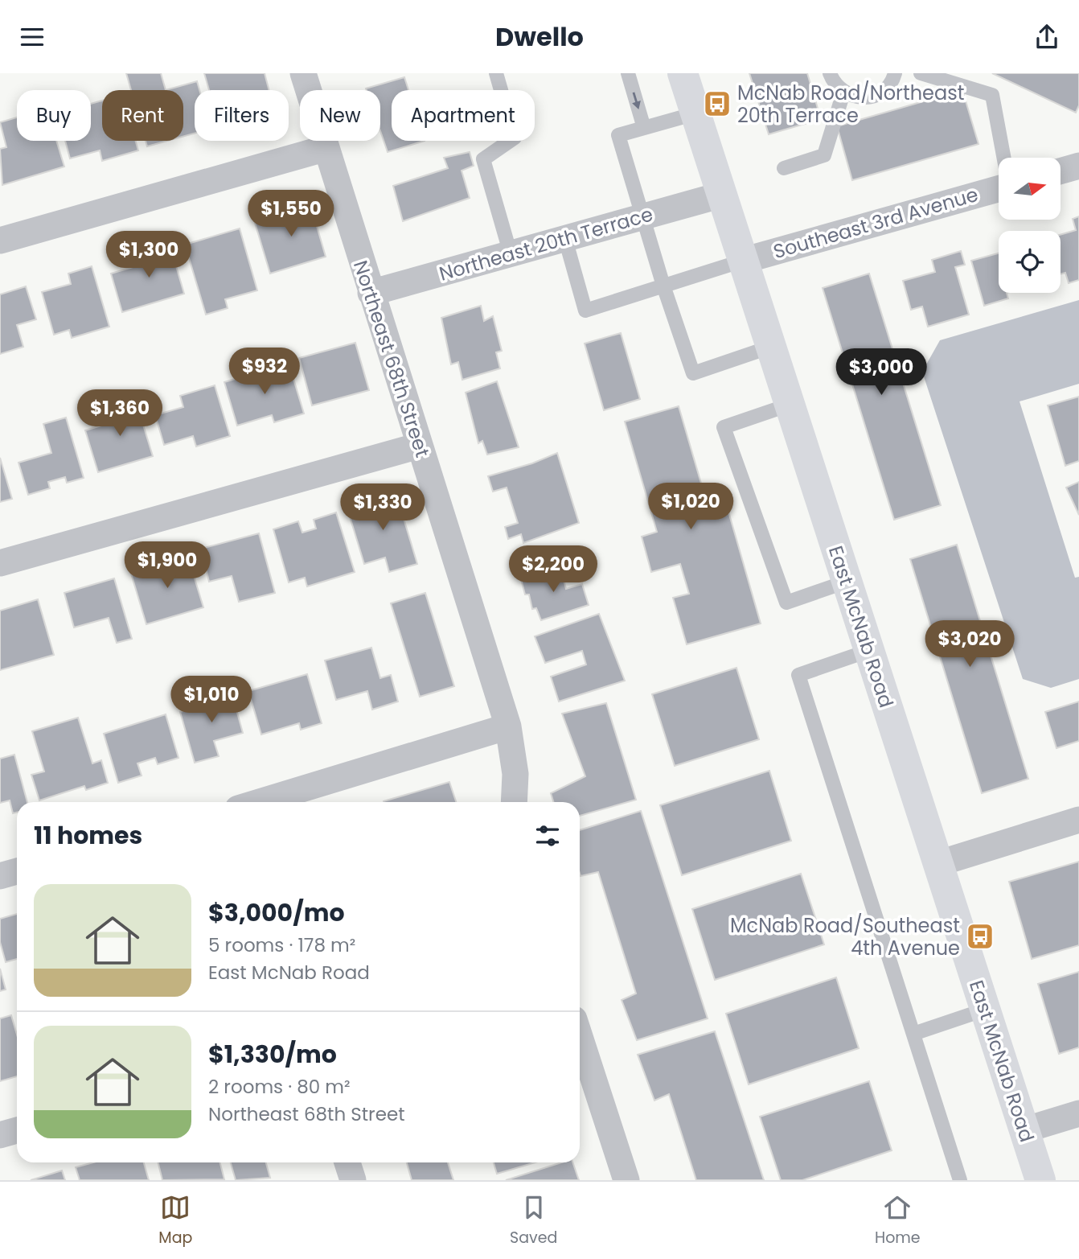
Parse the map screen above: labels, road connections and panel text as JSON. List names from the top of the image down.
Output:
{
  "streets": {
    "street": [
      "Southeast 3rd Avenue",
      "Northeast 20th Terrace",
      "Northeast 68th Street",
      "East McNab Road"
    ]
  },
  "crossings": [
    ["Southeast 3rd Avenue", "East McNab Road"],
    ["Northeast 20th Terrace", "Northeast 68th Street"],
    ["Northeast 20th Terrace", "East McNab Road"]
  ],
  "places": {
    "bus stop": ["McNab Road/Northeast 20th Terrace", "McNab Road/Southeast 4th Avenue"]
  },
  "north": "right",
  "page": {
    "header": "Dwello",
    "chip": [
      "Buy",
      "Rent",
      "Filters",
      "New",
      "Apartment"
    ],
    "price": [
      "$1,550",
      "$1,300",
      "$932",
      "$3,000",
      "$1,360",
      "$1,020",
      "$1,330",
      "$1,900",
      "$2,200",
      "$3,020",
      "$1,010"
    ],
    "heading": "11 homes",
    "list": [
      {
        "name": "$3,000/mo",
        "note": "5 rooms · 178 m² · East McNab Road"
      },
      {
        "name": "$1,330/mo",
        "note": "2 rooms · 80 m² · Northeast 68th Street"
      }
    ],
    "tabs": ["Map", "Saved", "Home"]
  }
}
